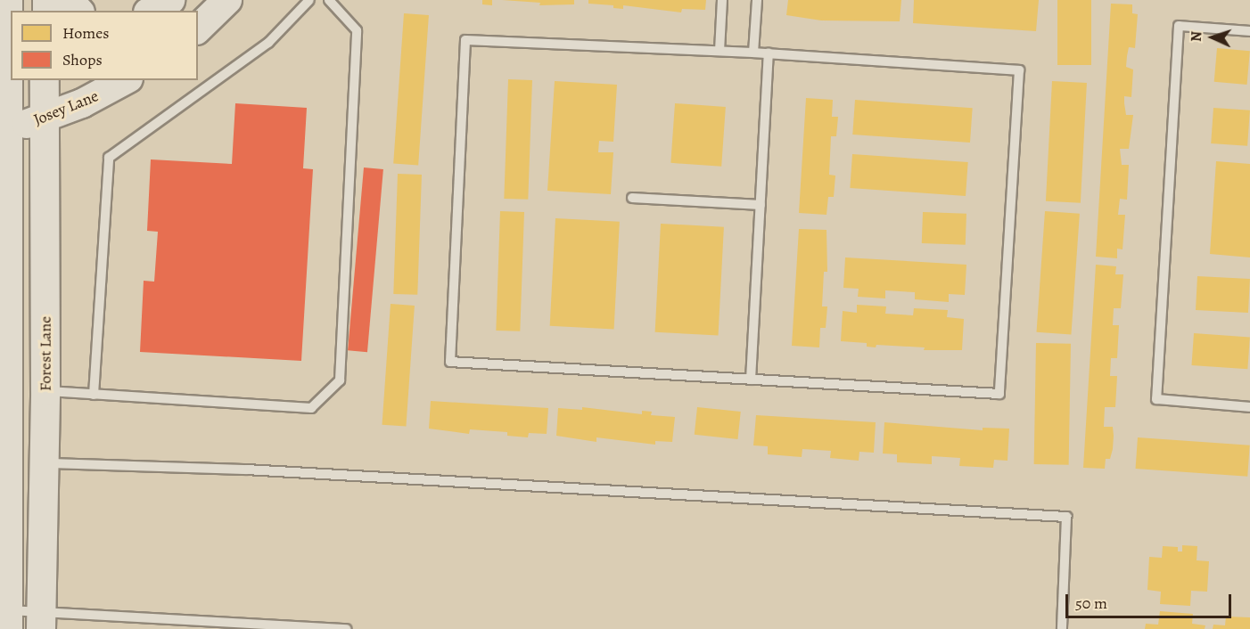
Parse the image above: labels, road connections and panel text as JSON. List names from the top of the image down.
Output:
{
  "streets": {
    "main road": ["Josey Lane", "Forest Lane"]
  },
  "crossings": [
    ["Josey Lane", "Forest Lane"]
  ],
  "legend": ["Homes", "Shops"],
  "scale_bar": "50 m",
  "north": "left"
}
